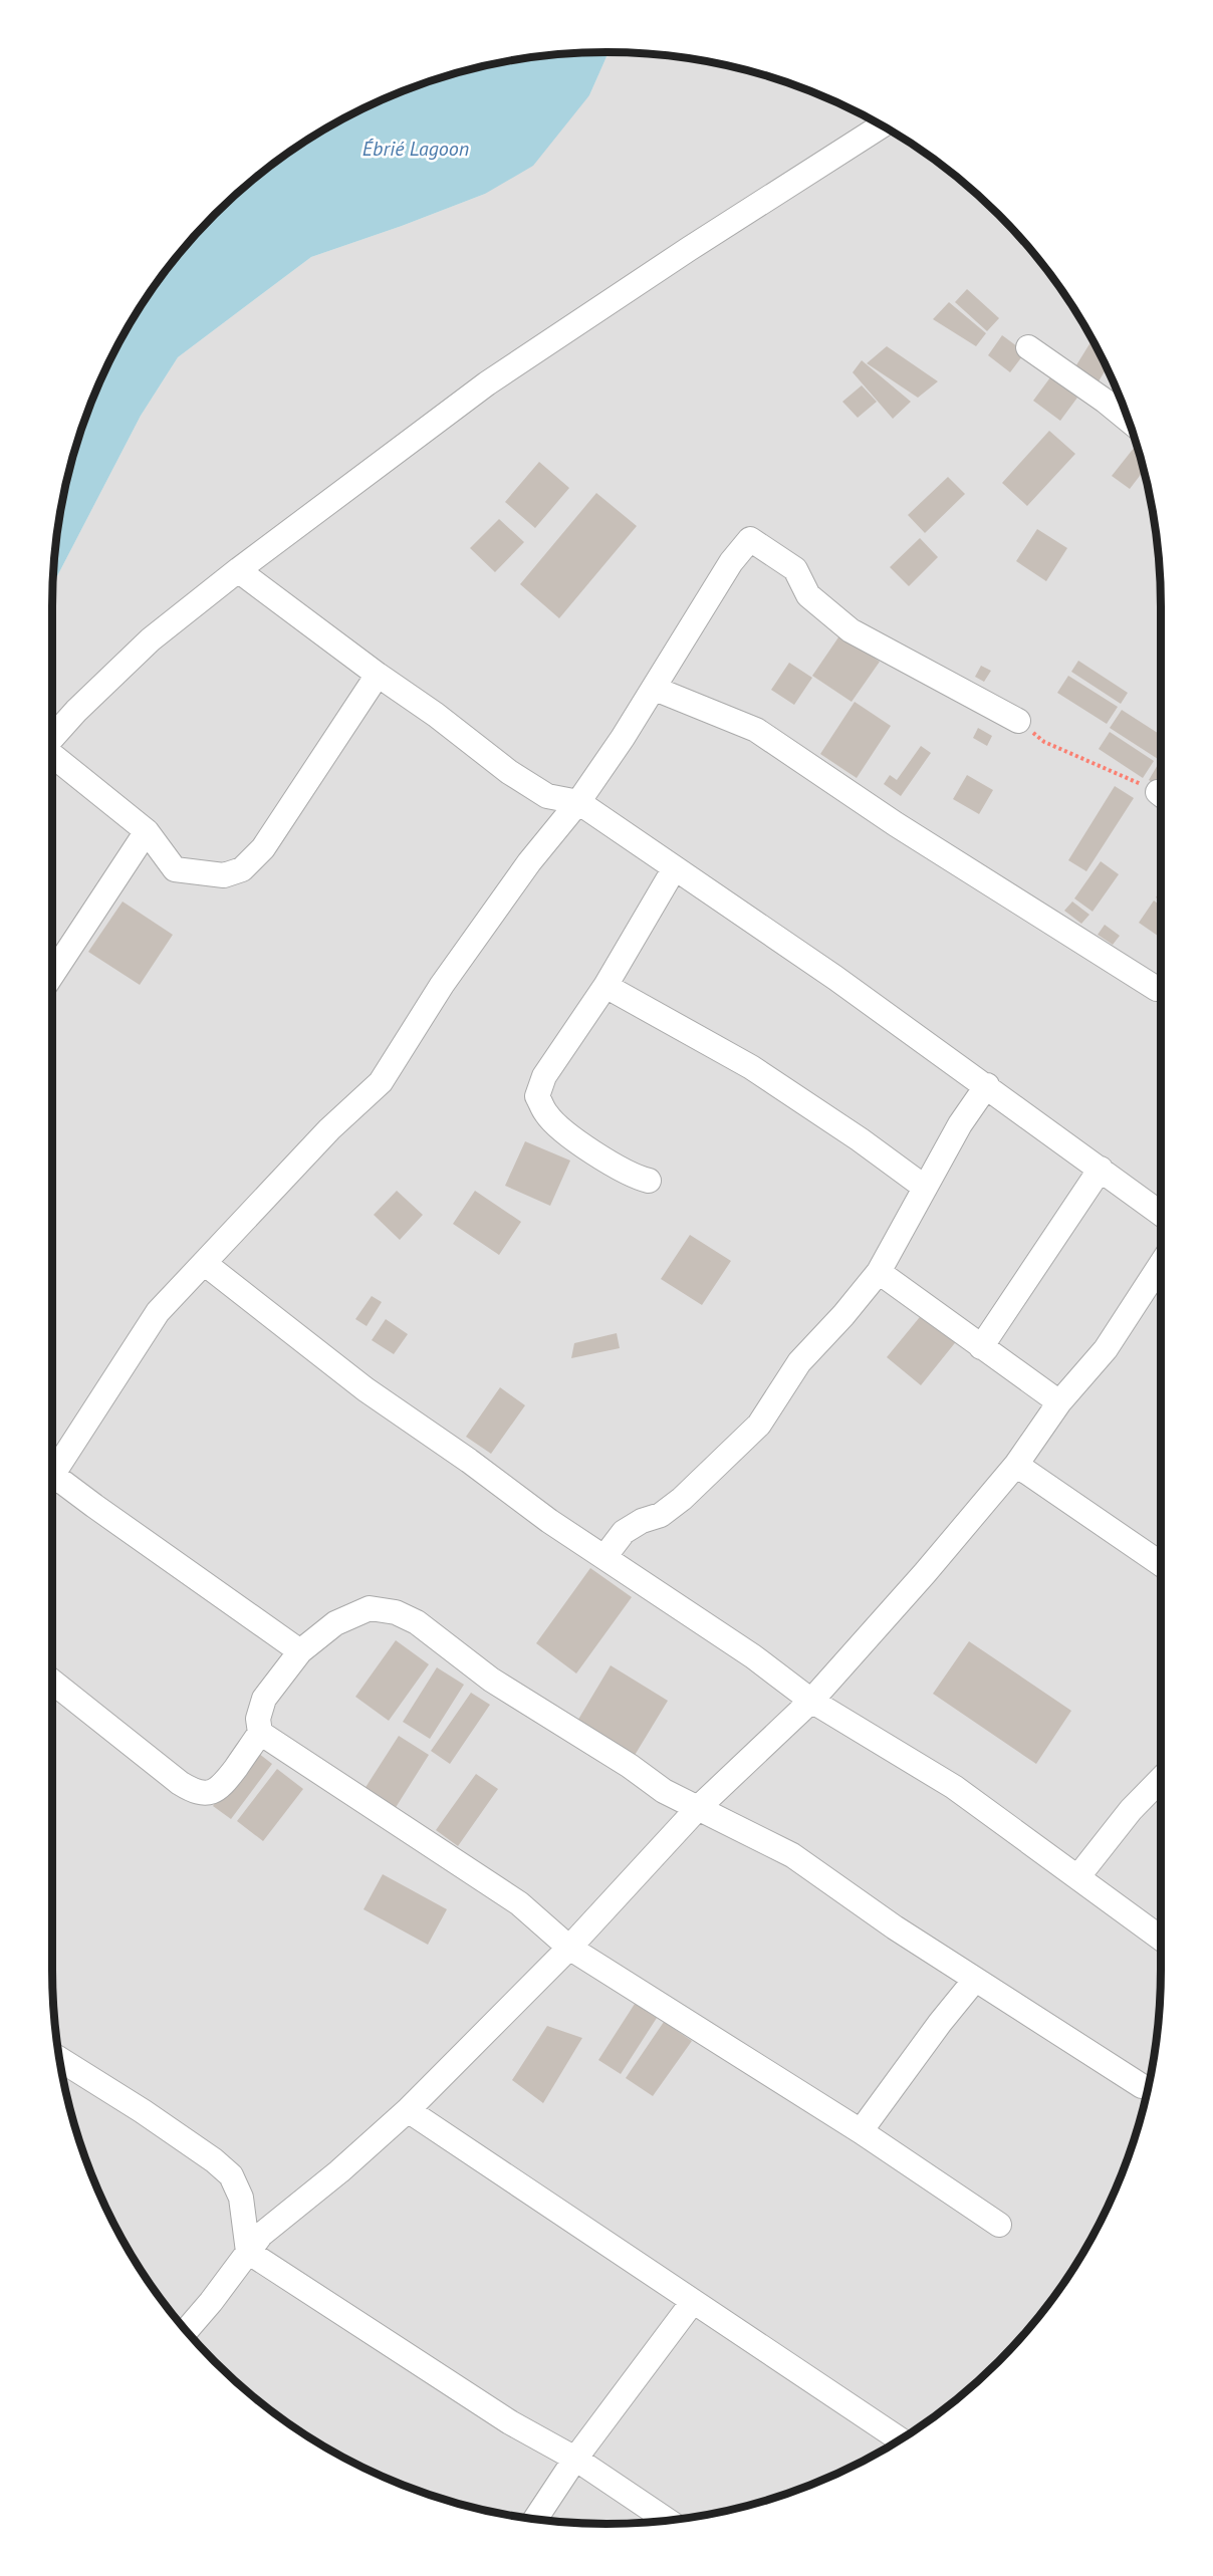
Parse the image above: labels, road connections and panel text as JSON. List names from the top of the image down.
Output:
{
  "water": ["Ébrié Lagoon"]
}
